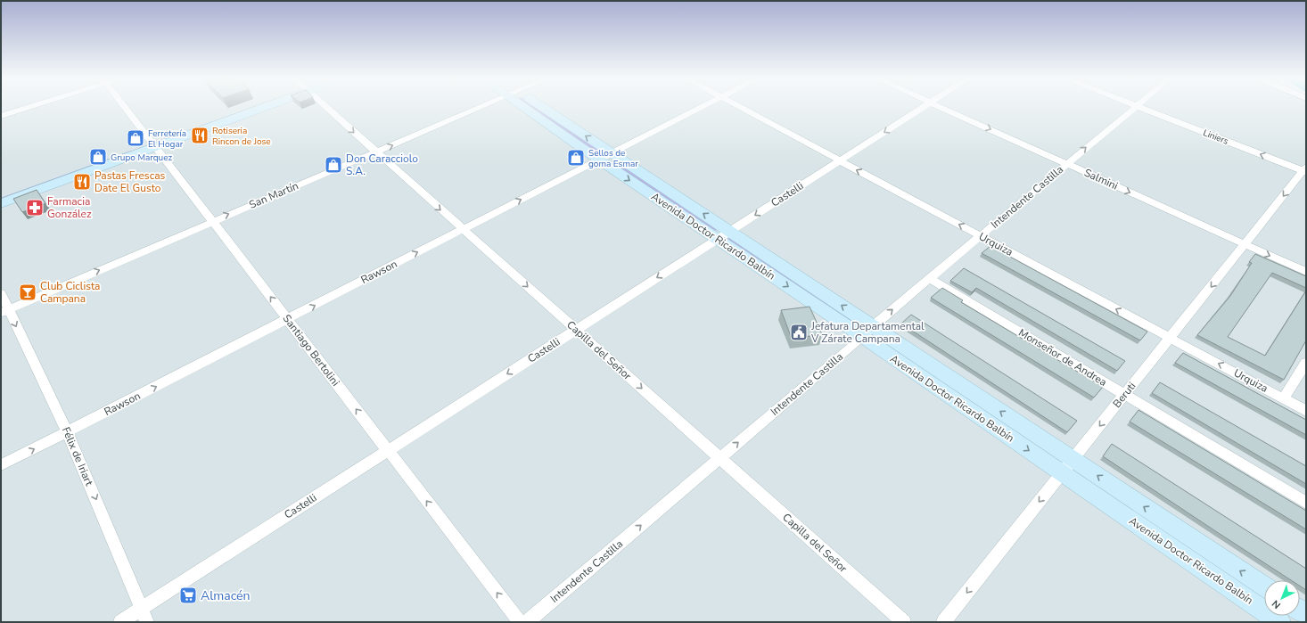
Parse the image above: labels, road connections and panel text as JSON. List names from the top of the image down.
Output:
{
  "streets": {
    "main road": ["Avenida Doctor Ricardo Balbín"],
    "street": [
      "Liniers",
      "Salmini",
      "Castelli",
      "San Martín",
      "Intendente Castilla",
      "Urquiza",
      "Rawson",
      "Santiago Bertolini",
      "Capilla del Señor",
      "Monseñor de Andrea",
      "Beruti",
      "Félix de Iriart"
    ]
  },
  "crossings": [
    ["Liniers", "Beruti"],
    ["Salmini", "Intendente Castilla"],
    ["Salmini", "Beruti"],
    ["Castelli", "Avenida Doctor Ricardo Balbín"],
    ["Castelli", "Urquiza"],
    ["Castelli", "Santiago Bertolini"],
    ["Castelli", "Capilla del Señor"],
    ["Castelli", "Félix de Iriart"],
    ["San Martín", "Santiago Bertolini"],
    ["San Martín", "Capilla del Señor"],
    ["San Martín", "Félix de Iriart"],
    ["Intendente Castilla", "Avenida Doctor Ricardo Balbín"],
    ["Intendente Castilla", "Urquiza"],
    ["Intendente Castilla", "Capilla del Señor"],
    ["Intendente Castilla", "Monseñor de Andrea"],
    ["Avenida Doctor Ricardo Balbín", "Rawson"],
    ["Avenida Doctor Ricardo Balbín", "Beruti"],
    ["Urquiza", "Beruti"],
    ["Rawson", "Santiago Bertolini"],
    ["Rawson", "Capilla del Señor"],
    ["Rawson", "Félix de Iriart"],
    ["Monseñor de Andrea", "Beruti"]
  ],
  "one_way": [
    "Liniers",
    "Salmini",
    "Castelli",
    "San Martín",
    "Intendente Castilla",
    "Urquiza",
    "Rawson",
    "Santiago Bertolini",
    "Capilla del Señor",
    "Beruti",
    "Félix de Iriart"
  ],
  "places": {
    "restaurant": ["Rotiseria Rincon de Jose", "Pastas Frescas Date El Gusto"],
    "shop": [
      "Ferretería El Hogar",
      "Grupo Marquez",
      "Sellos de goma Esmar",
      "Don Caracciolo S.A."
    ],
    "pharmacy": ["Farmacia González"],
    "bar": ["Club Ciclista Campana"],
    "public building": ["Jefatura Departamental V Zárate Campana"],
    "supermarket": ["Almacén"]
  },
  "north": "bottom left"
}
